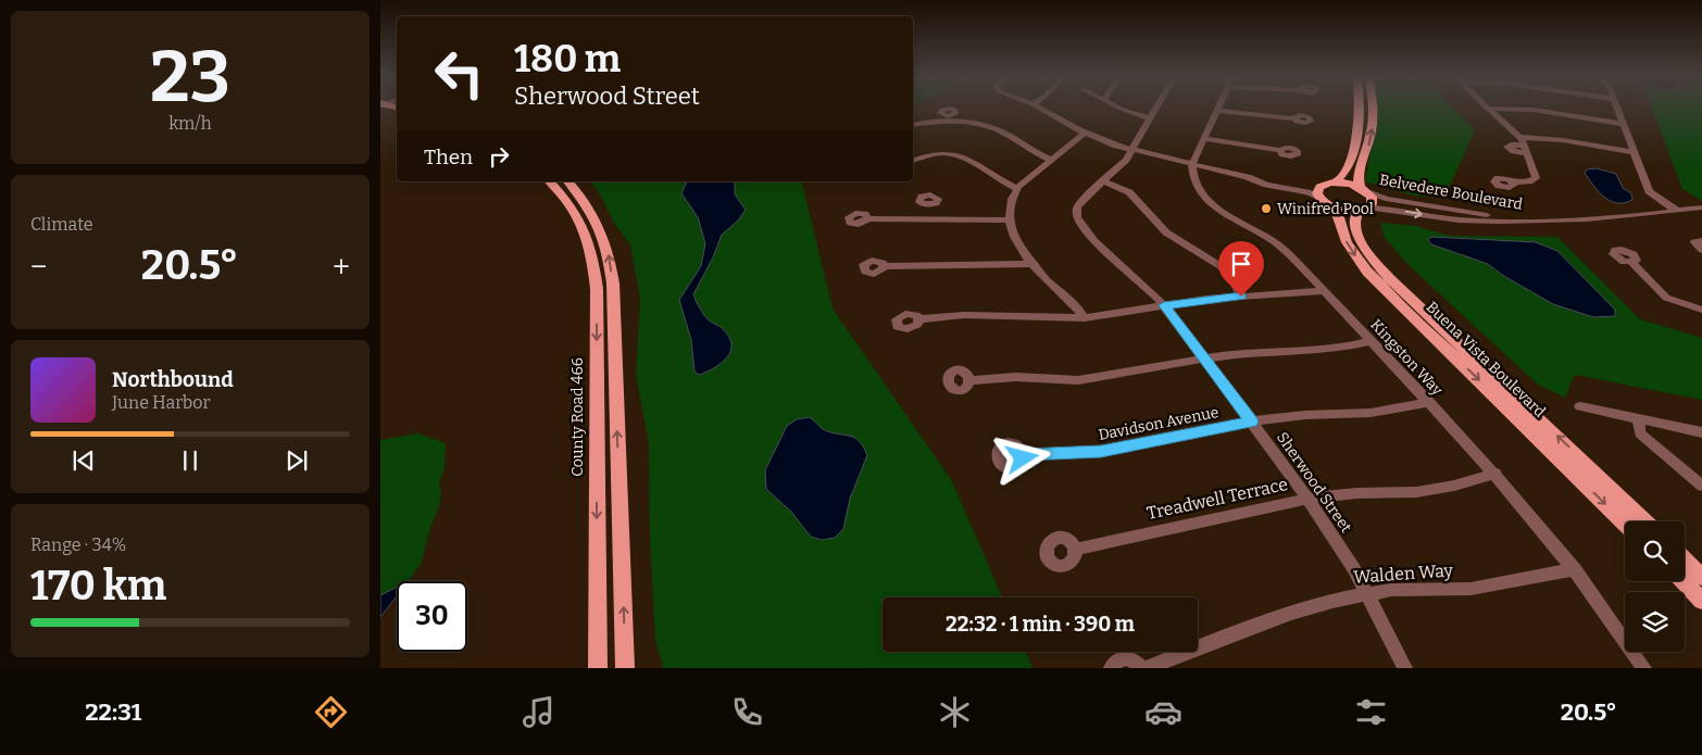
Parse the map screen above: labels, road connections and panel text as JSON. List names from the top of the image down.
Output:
{
  "streets": {
    "main road": ["Buena Vista Boulevard", "County Road 466"],
    "street": [
      "Belvedere Boulevard",
      "Kingston Way",
      "Davidson Avenue",
      "Sherwood Street",
      "Treadwell Terrace",
      "Walden Way"
    ]
  },
  "crossings": [
    ["Belvedere Boulevard", "Buena Vista Boulevard"],
    ["Kingston Way", "Davidson Avenue"],
    ["Kingston Way", "Treadwell Terrace"],
    ["Kingston Way", "Walden Way"],
    ["Davidson Avenue", "Sherwood Street"],
    ["Sherwood Street", "Treadwell Terrace"],
    ["Sherwood Street", "Walden Way"]
  ],
  "places": ["Winifred Pool"],
  "page": {
    "tile": [
      ["23", "km/h"],
      "Climate",
      ["Range · 34%", "170 km"]
    ],
    "turn": ["180 m", "Sherwood Street"],
    "then": "Then",
    "heat": ["−", "20.5°", "+"],
    "song": ["Northbound", "June Harbor"],
    "limit": "30",
    "trip": "22:32 · 1 min · 390 m",
    "tabs": ["22:31", "20.5°"]
  }
}
